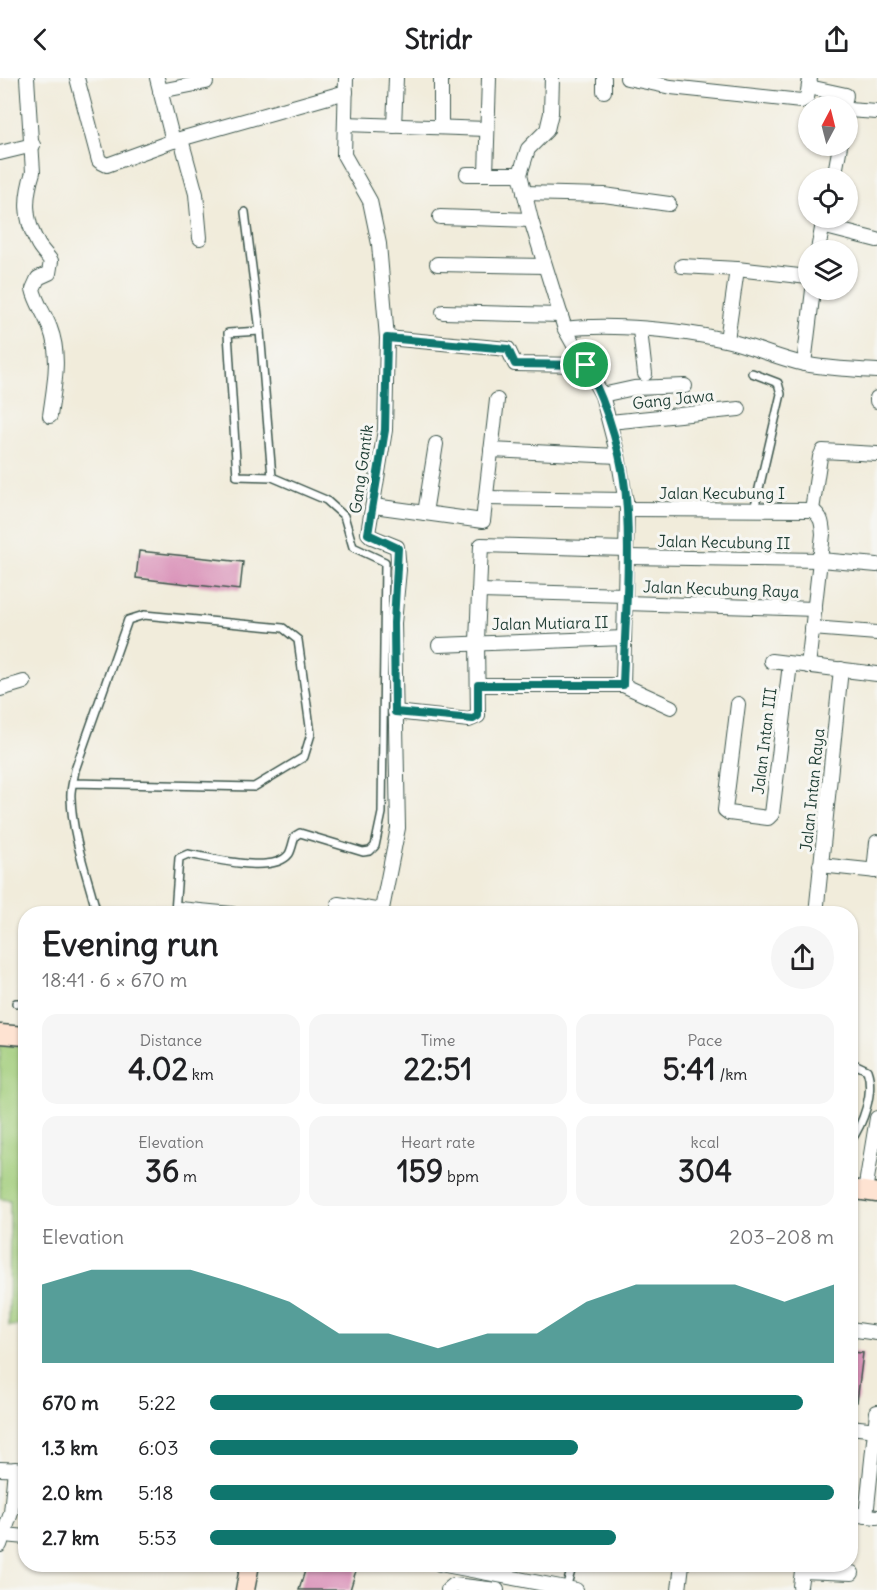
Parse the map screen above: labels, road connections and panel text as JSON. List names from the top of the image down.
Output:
{
  "streets": {
    "street": [
      "Gang Jawa",
      "Gang Gantik",
      "Jalan Kecubung I",
      "Jalan Kecubung II",
      "Jalan Kecubung Raya",
      "Jalan Mutiara II",
      "Jalan Intan III",
      "Jalan Intan Raya"
    ]
  },
  "crossings": [
    ["Jalan Kecubung II", "Jalan Kecubung Raya"]
  ],
  "north": "top",
  "page": {
    "header": "Stridr",
    "heading": ["Evening run", "18:41 · 6 × 670 m"],
    "stats": [
      ["Distance", "4.02 km"],
      ["Time", "22:51"],
      ["Pace", "5:41 /km"],
      ["Elevation", "36 m"],
      ["Heart rate", "159 bpm"],
      ["kcal", "304"]
    ],
    "chart": ["Elevation", "203–208 m"],
    "list": [
      {
        "name": "670 m",
        "note": "5:22"
      },
      {
        "name": "1.3 km",
        "note": "6:03"
      },
      {
        "name": "2.0 km",
        "note": "5:18"
      },
      {
        "name": "2.7 km",
        "note": "5:53"
      }
    ]
  }
}
